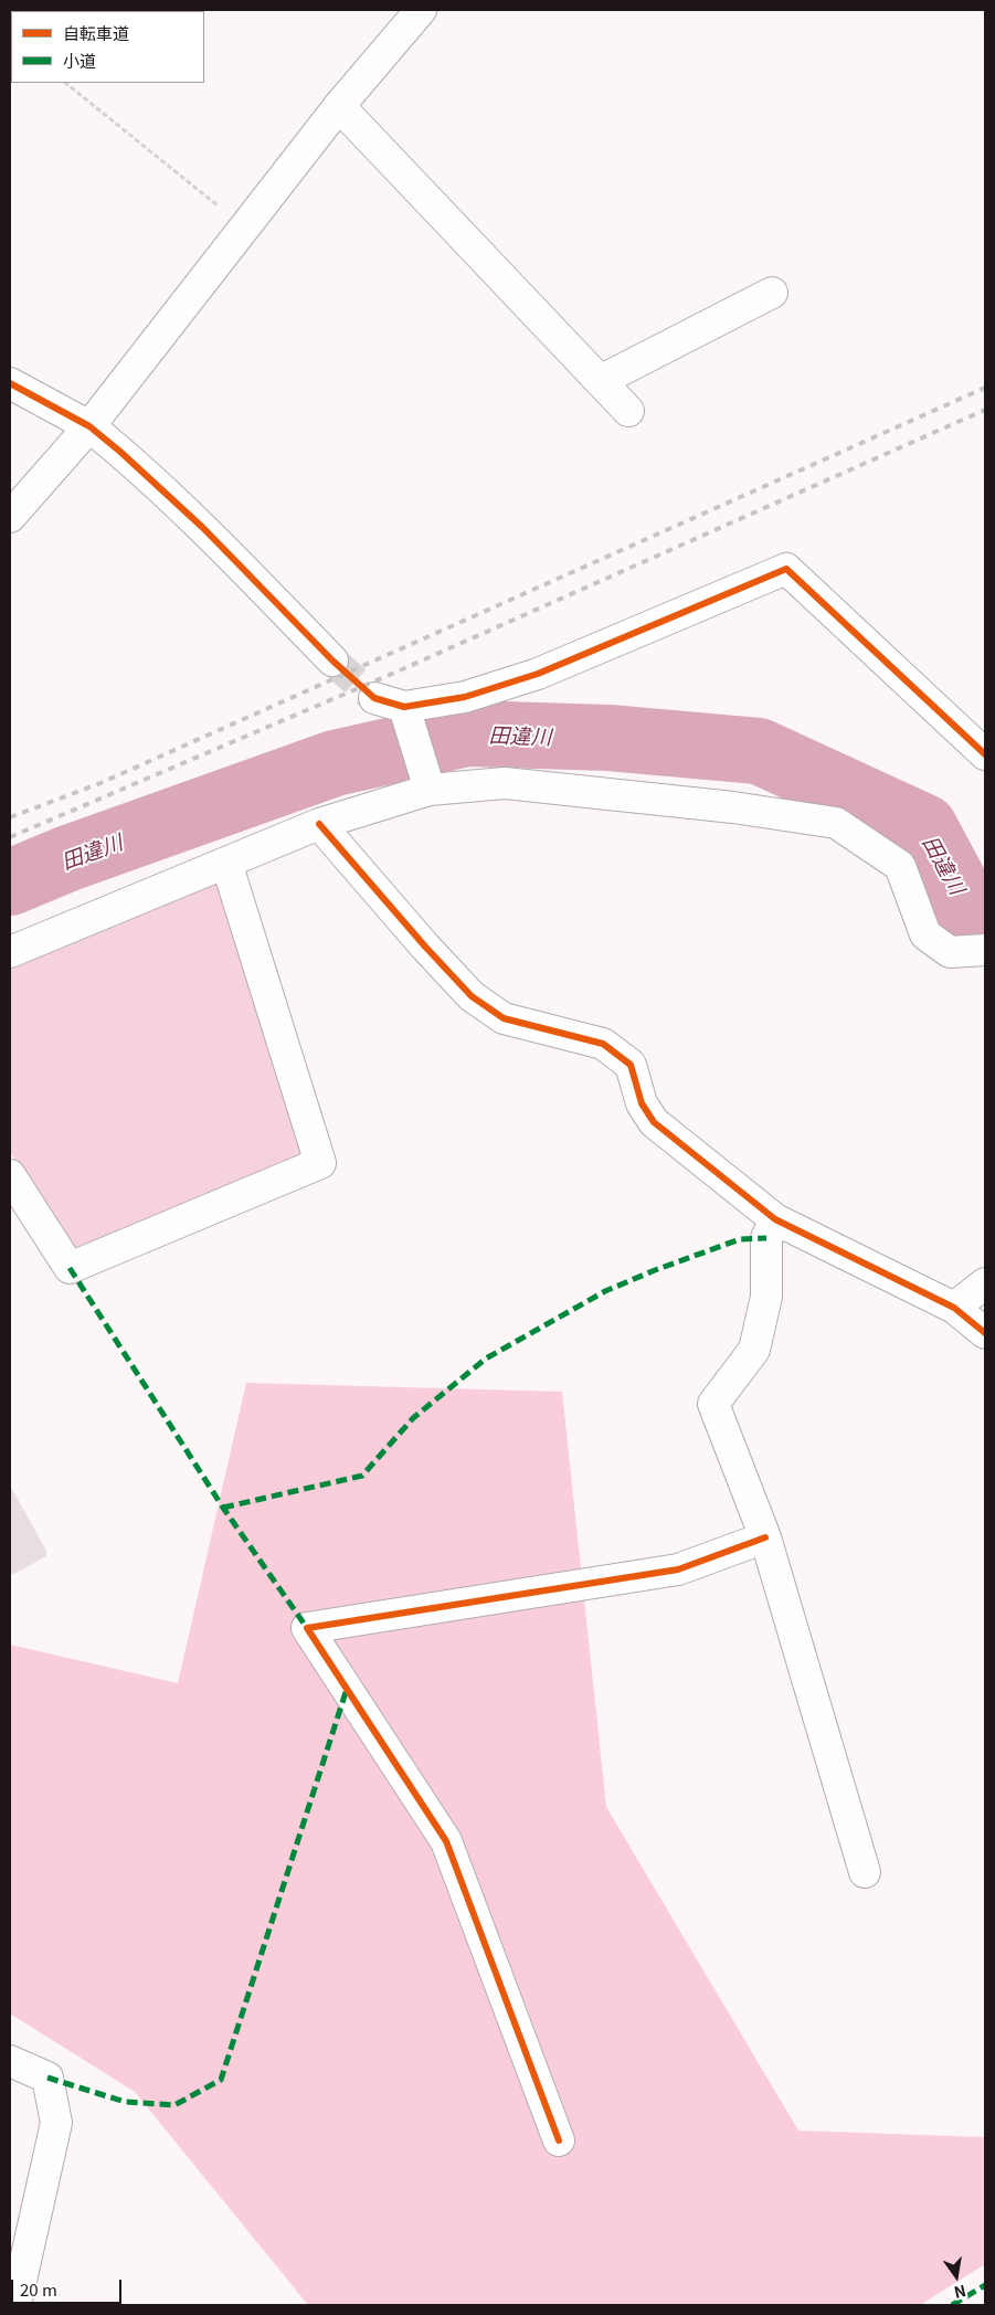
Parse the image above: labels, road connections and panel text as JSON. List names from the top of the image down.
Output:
{
  "water": ["田違川"],
  "legend": ["自転車道", "小道"],
  "scale_bar": "20 m",
  "north": "bottom"
}
